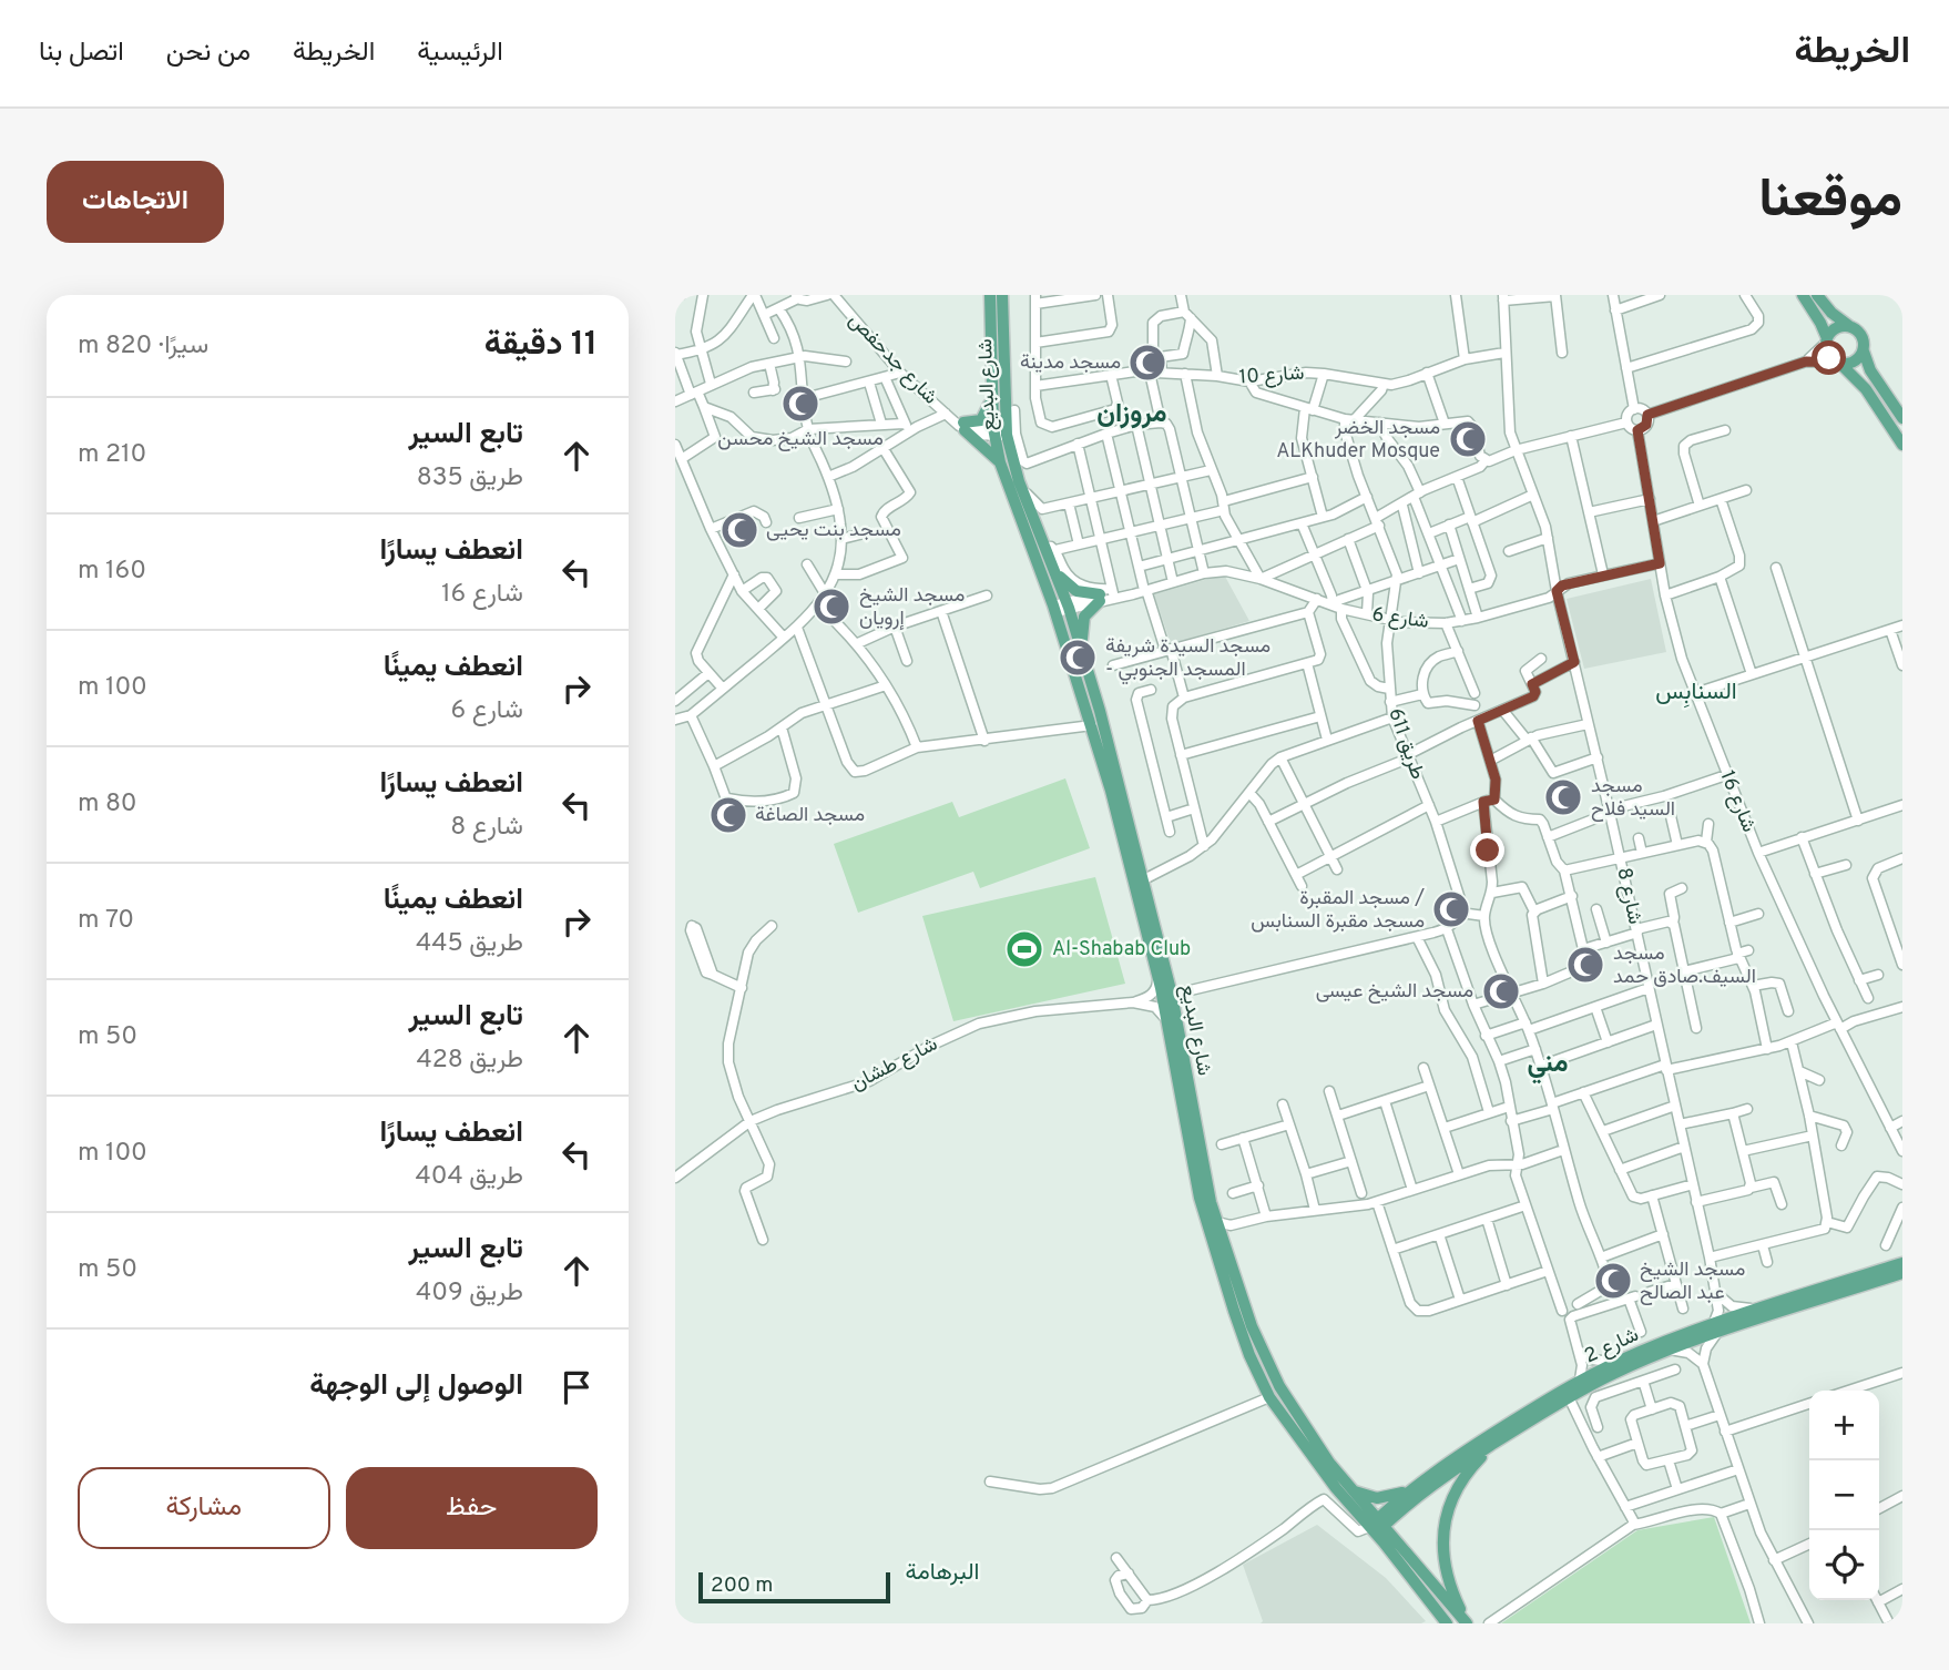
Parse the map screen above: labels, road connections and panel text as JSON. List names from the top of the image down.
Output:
{
  "streets": {
    "main road": ["شارع البديع", "شارع 2"],
    "street": [
      "شارع جدحفص",
      "شارع 10",
      "شارع 6",
      "طريق 611",
      "شارع 16",
      "شارع 8",
      "شارع طشان"
    ]
  },
  "crossings": [
    ["شارع جدحفص", "شارع البديع"],
    ["شارع البديع", "شارع 6"],
    ["شارع البديع", "شارع 2"],
    ["شارع 6", "طريق 611"],
    ["شارع 6", "شارع 16"],
    ["شارع 6", "شارع 8"],
    ["شارع 8", "شارع 2"]
  ],
  "districts": [
    "مروزان",
    "السنابِس",
    "مني",
    "البرهامة"
  ],
  "places": {
    "mosque": [
      "مسجد مدينة",
      "مسجد الشيخ محسن",
      "مسجد الخضر ALKhuder Mosque",
      "مسجد بنت يحيى",
      "مسجد الشيخ إرويان",
      "مسجد السيدة شريفة - المسجد الجنوبي",
      "مسجد السيد فلاح",
      "مسجد الصاغة",
      "مسجد المقبرة / مسجد مقبرة السنابس",
      "مسجد السيف.صادق حمد",
      "مسجد الشيخ عيسى",
      "مسجد الشيخ عبد الصالح"
    ],
    "sports": ["Al-Shabab Club"]
  },
  "scale_bar": "200 m",
  "page": {
    "header": "الخريطة",
    "nav": [
      "الرئيسية",
      "الخريطة",
      "من نحن",
      "اتصل بنا"
    ],
    "title": "موقعنا",
    "buttons": [
      "الاتجاهات",
      ["حفظ", "مشاركة"]
    ],
    "heading": ["11 دقيقة", "سيرًا · 820 m"],
    "list": [
      ["تابع السير", "طريق 835", "210 m"],
      ["انعطف يسارًا", "شارع 16", "160 m"],
      ["انعطف يمينًا", "شارع 6", "100 m"],
      ["انعطف يسارًا", "شارع 8", "80 m"],
      ["انعطف يمينًا", "طريق 445", "70 m"],
      ["تابع السير", "طريق 428", "50 m"],
      ["انعطف يسارًا", "طريق 404", "100 m"],
      ["تابع السير", "طريق 409", "50 m"],
      "الوصول إلى الوجهة"
    ],
    "map_buttons": ["+", "−"],
    "scale": "200 m"
  }
}
